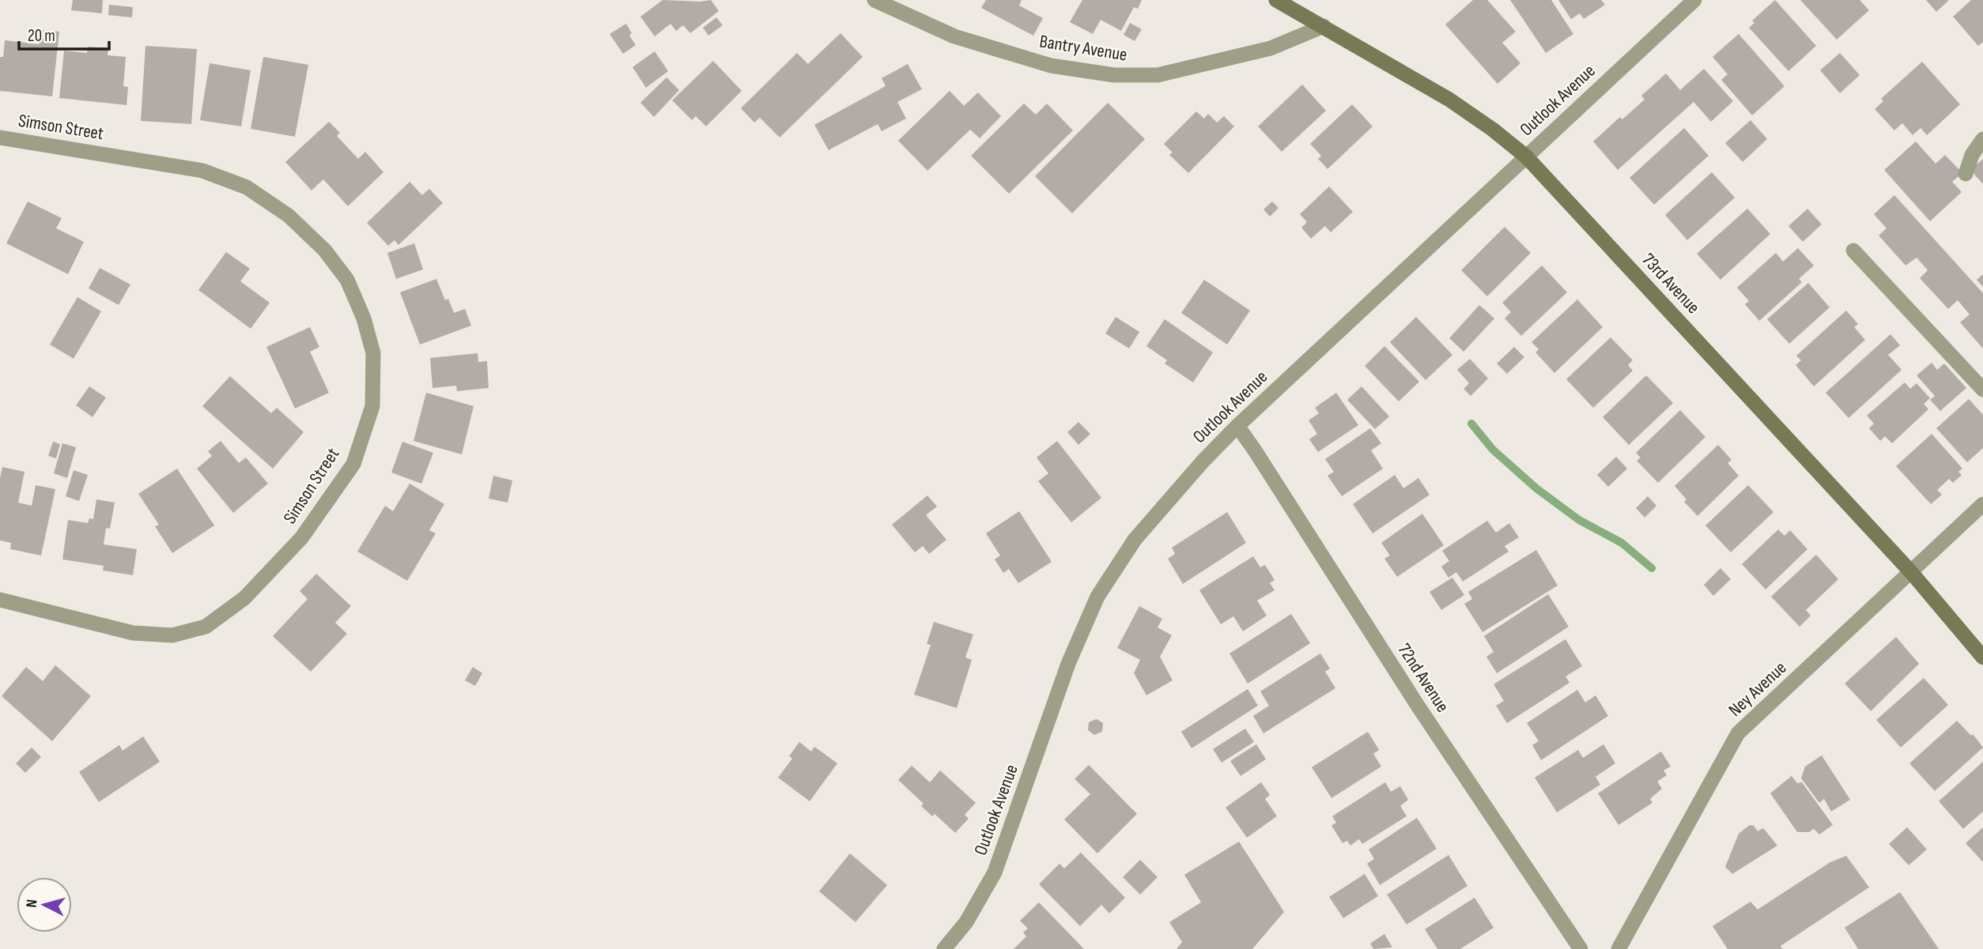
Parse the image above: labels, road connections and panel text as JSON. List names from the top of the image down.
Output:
{
  "streets": {
    "main road": ["73rd Avenue"],
    "street": [
      "Bantry Avenue",
      "Outlook Avenue",
      "Simson Street",
      "72nd Avenue",
      "Ney Avenue"
    ]
  },
  "crossings": [
    ["Bantry Avenue", "73rd Avenue"],
    ["Outlook Avenue", "73rd Avenue"],
    ["Outlook Avenue", "72nd Avenue"],
    ["73rd Avenue", "Ney Avenue"]
  ],
  "scale_bar": "20 m",
  "north": "left"
}
